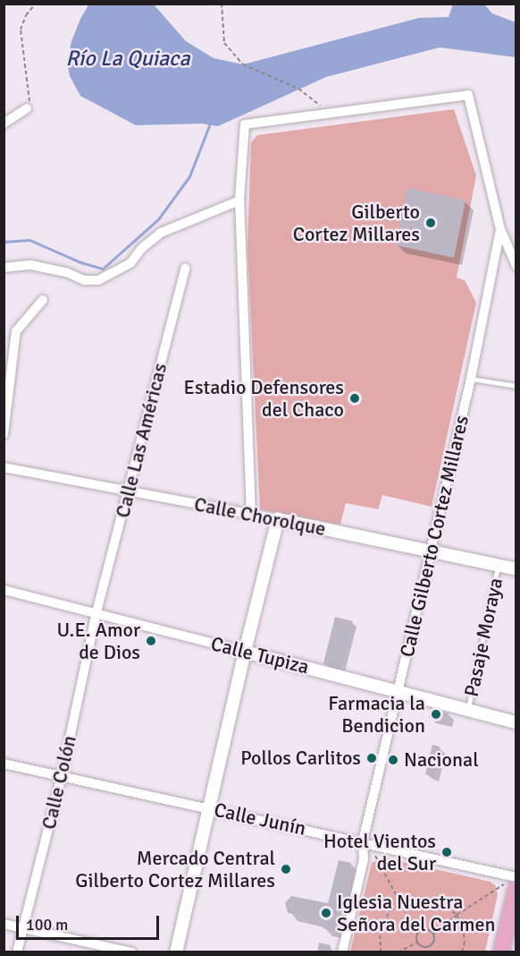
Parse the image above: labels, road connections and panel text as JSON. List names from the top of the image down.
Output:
{
  "streets": {
    "street": [
      "Calle Las Américas",
      "Calle Chorolque",
      "Calle Gilberto Cortez Millares",
      "Calle Tupiza",
      "Calle Colón",
      "Calle Junín"
    ],
    "lane": ["Pasaje Moraya"]
  },
  "crossings": [
    ["Calle Las Américas", "Calle Chorolque"],
    ["Calle Las Américas", "Calle Tupiza"],
    ["Calle Las Américas", "Calle Colón"],
    ["Calle Chorolque", "Calle Gilberto Cortez Millares"],
    ["Calle Chorolque", "Pasaje Moraya"],
    ["Calle Gilberto Cortez Millares", "Calle Tupiza"],
    ["Calle Gilberto Cortez Millares", "Calle Junín"],
    ["Pasaje Moraya", "Calle Tupiza"],
    ["Calle Tupiza", "Calle Colón"],
    ["Calle Colón", "Calle Junín"]
  ],
  "water": ["Río La Quiaca"],
  "places": [
    "Gilberto Cortez Millares",
    "Estadio Defensores del Chaco",
    "U.E. Amor de Dios",
    "Farmacia la Bendicion",
    "Pollos Carlitos",
    "Nacional",
    "Hotel Vientos del Sur",
    "Mercado Central Gilberto Cortez Millares",
    "Iglesia Nuestra Señora del Carmen"
  ],
  "scale_bar": "100 m"
}
